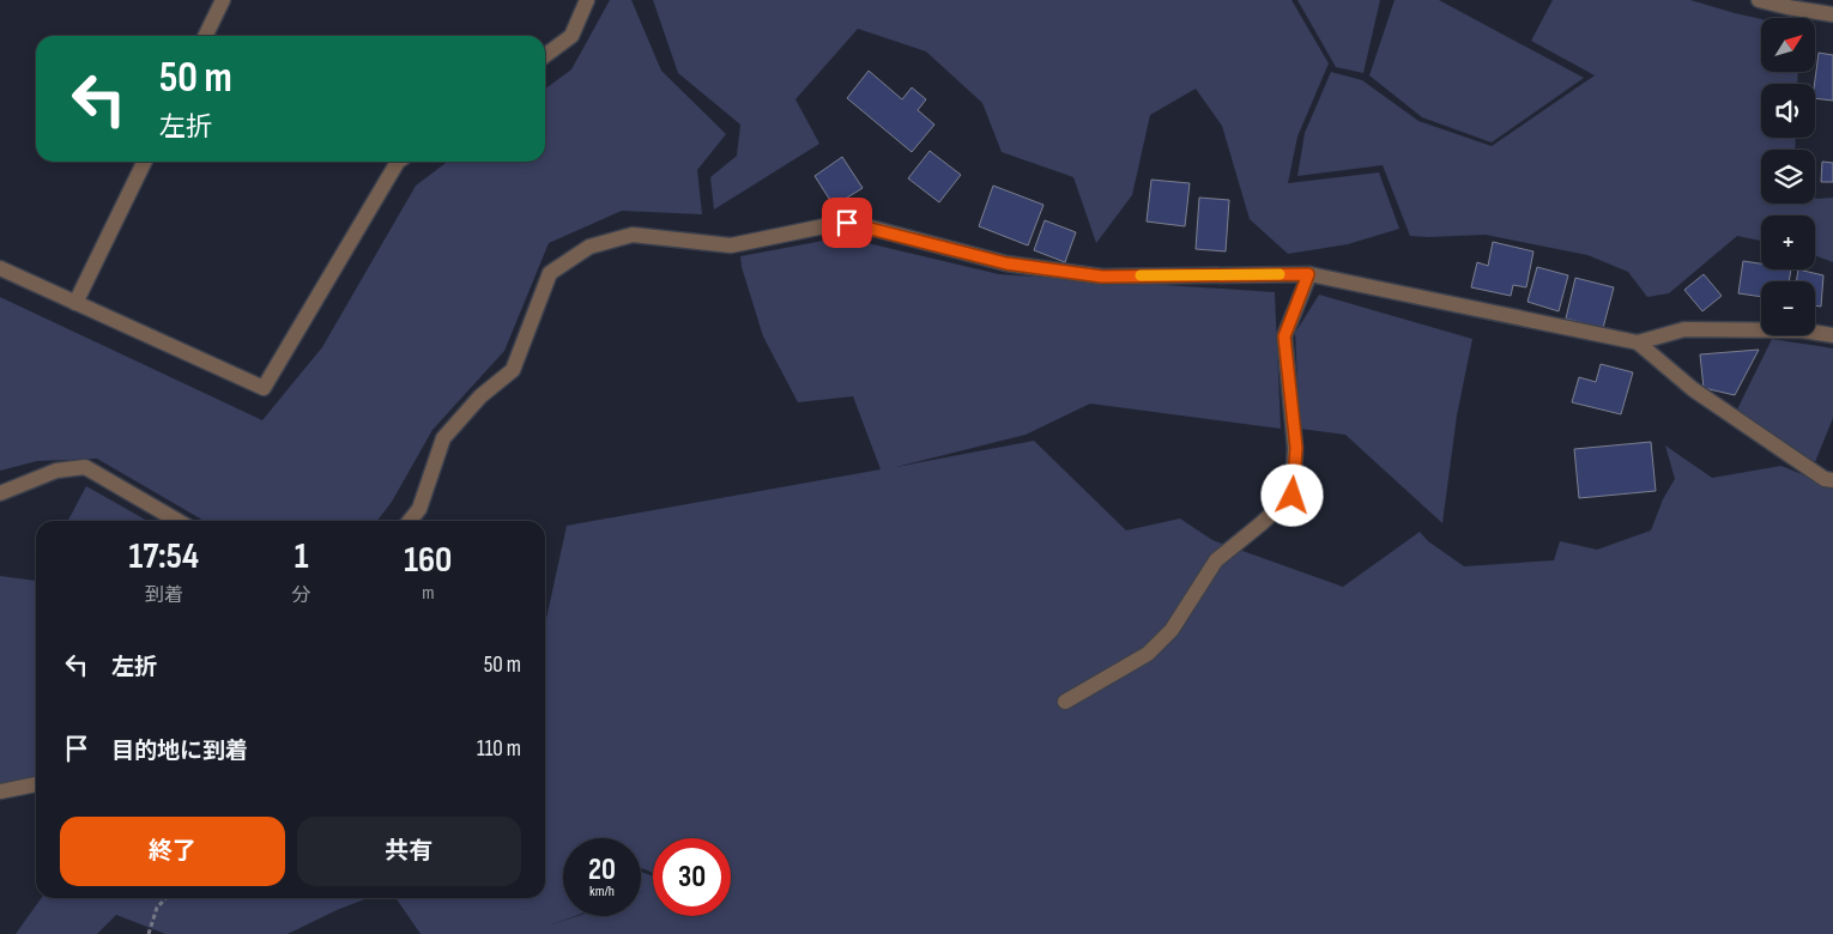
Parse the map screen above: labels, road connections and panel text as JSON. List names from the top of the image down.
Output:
{
  "north": "top right",
  "page": {
    "map_buttons": ["+", "−"],
    "turn": ["50 m", "左折"],
    "eta": [
      "17:54",
      "到着",
      "1",
      "分",
      "160",
      "m"
    ],
    "list": [
      {
        "name": "左折",
        "value": "50 m"
      },
      {
        "name": "目的地に到着",
        "value": "110 m"
      }
    ],
    "buttons": ["終了", "共有"],
    "speed": "20 km/h",
    "limit": "30"
  }
}
